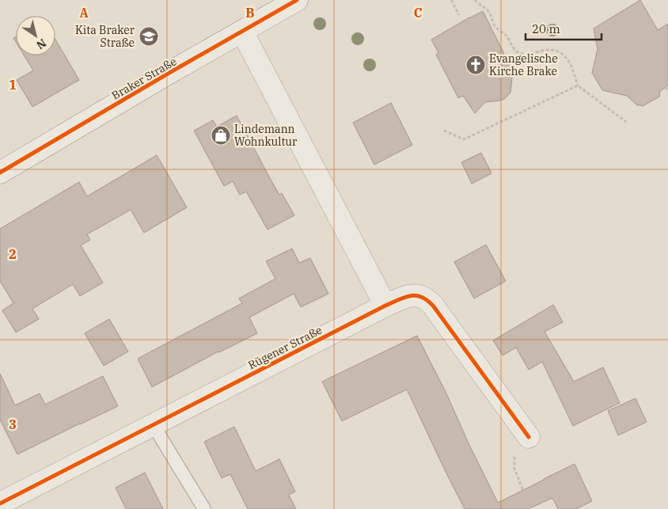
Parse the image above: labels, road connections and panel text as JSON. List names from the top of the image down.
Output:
{
  "streets": {
    "street": ["Braker Straße", "Rügener Straße"]
  },
  "places": {
    "school or university": ["Kita Braker Straße"],
    "church": ["Evangelische Kirche Brake"],
    "shop": ["Lindemann Wohnkultur"]
  },
  "scale_bar": "20 m",
  "north": "bottom right",
  "grid": {
    "columns": ["A", "B", "C"],
    "rows": ["1", "2", "3"]
  }
}
